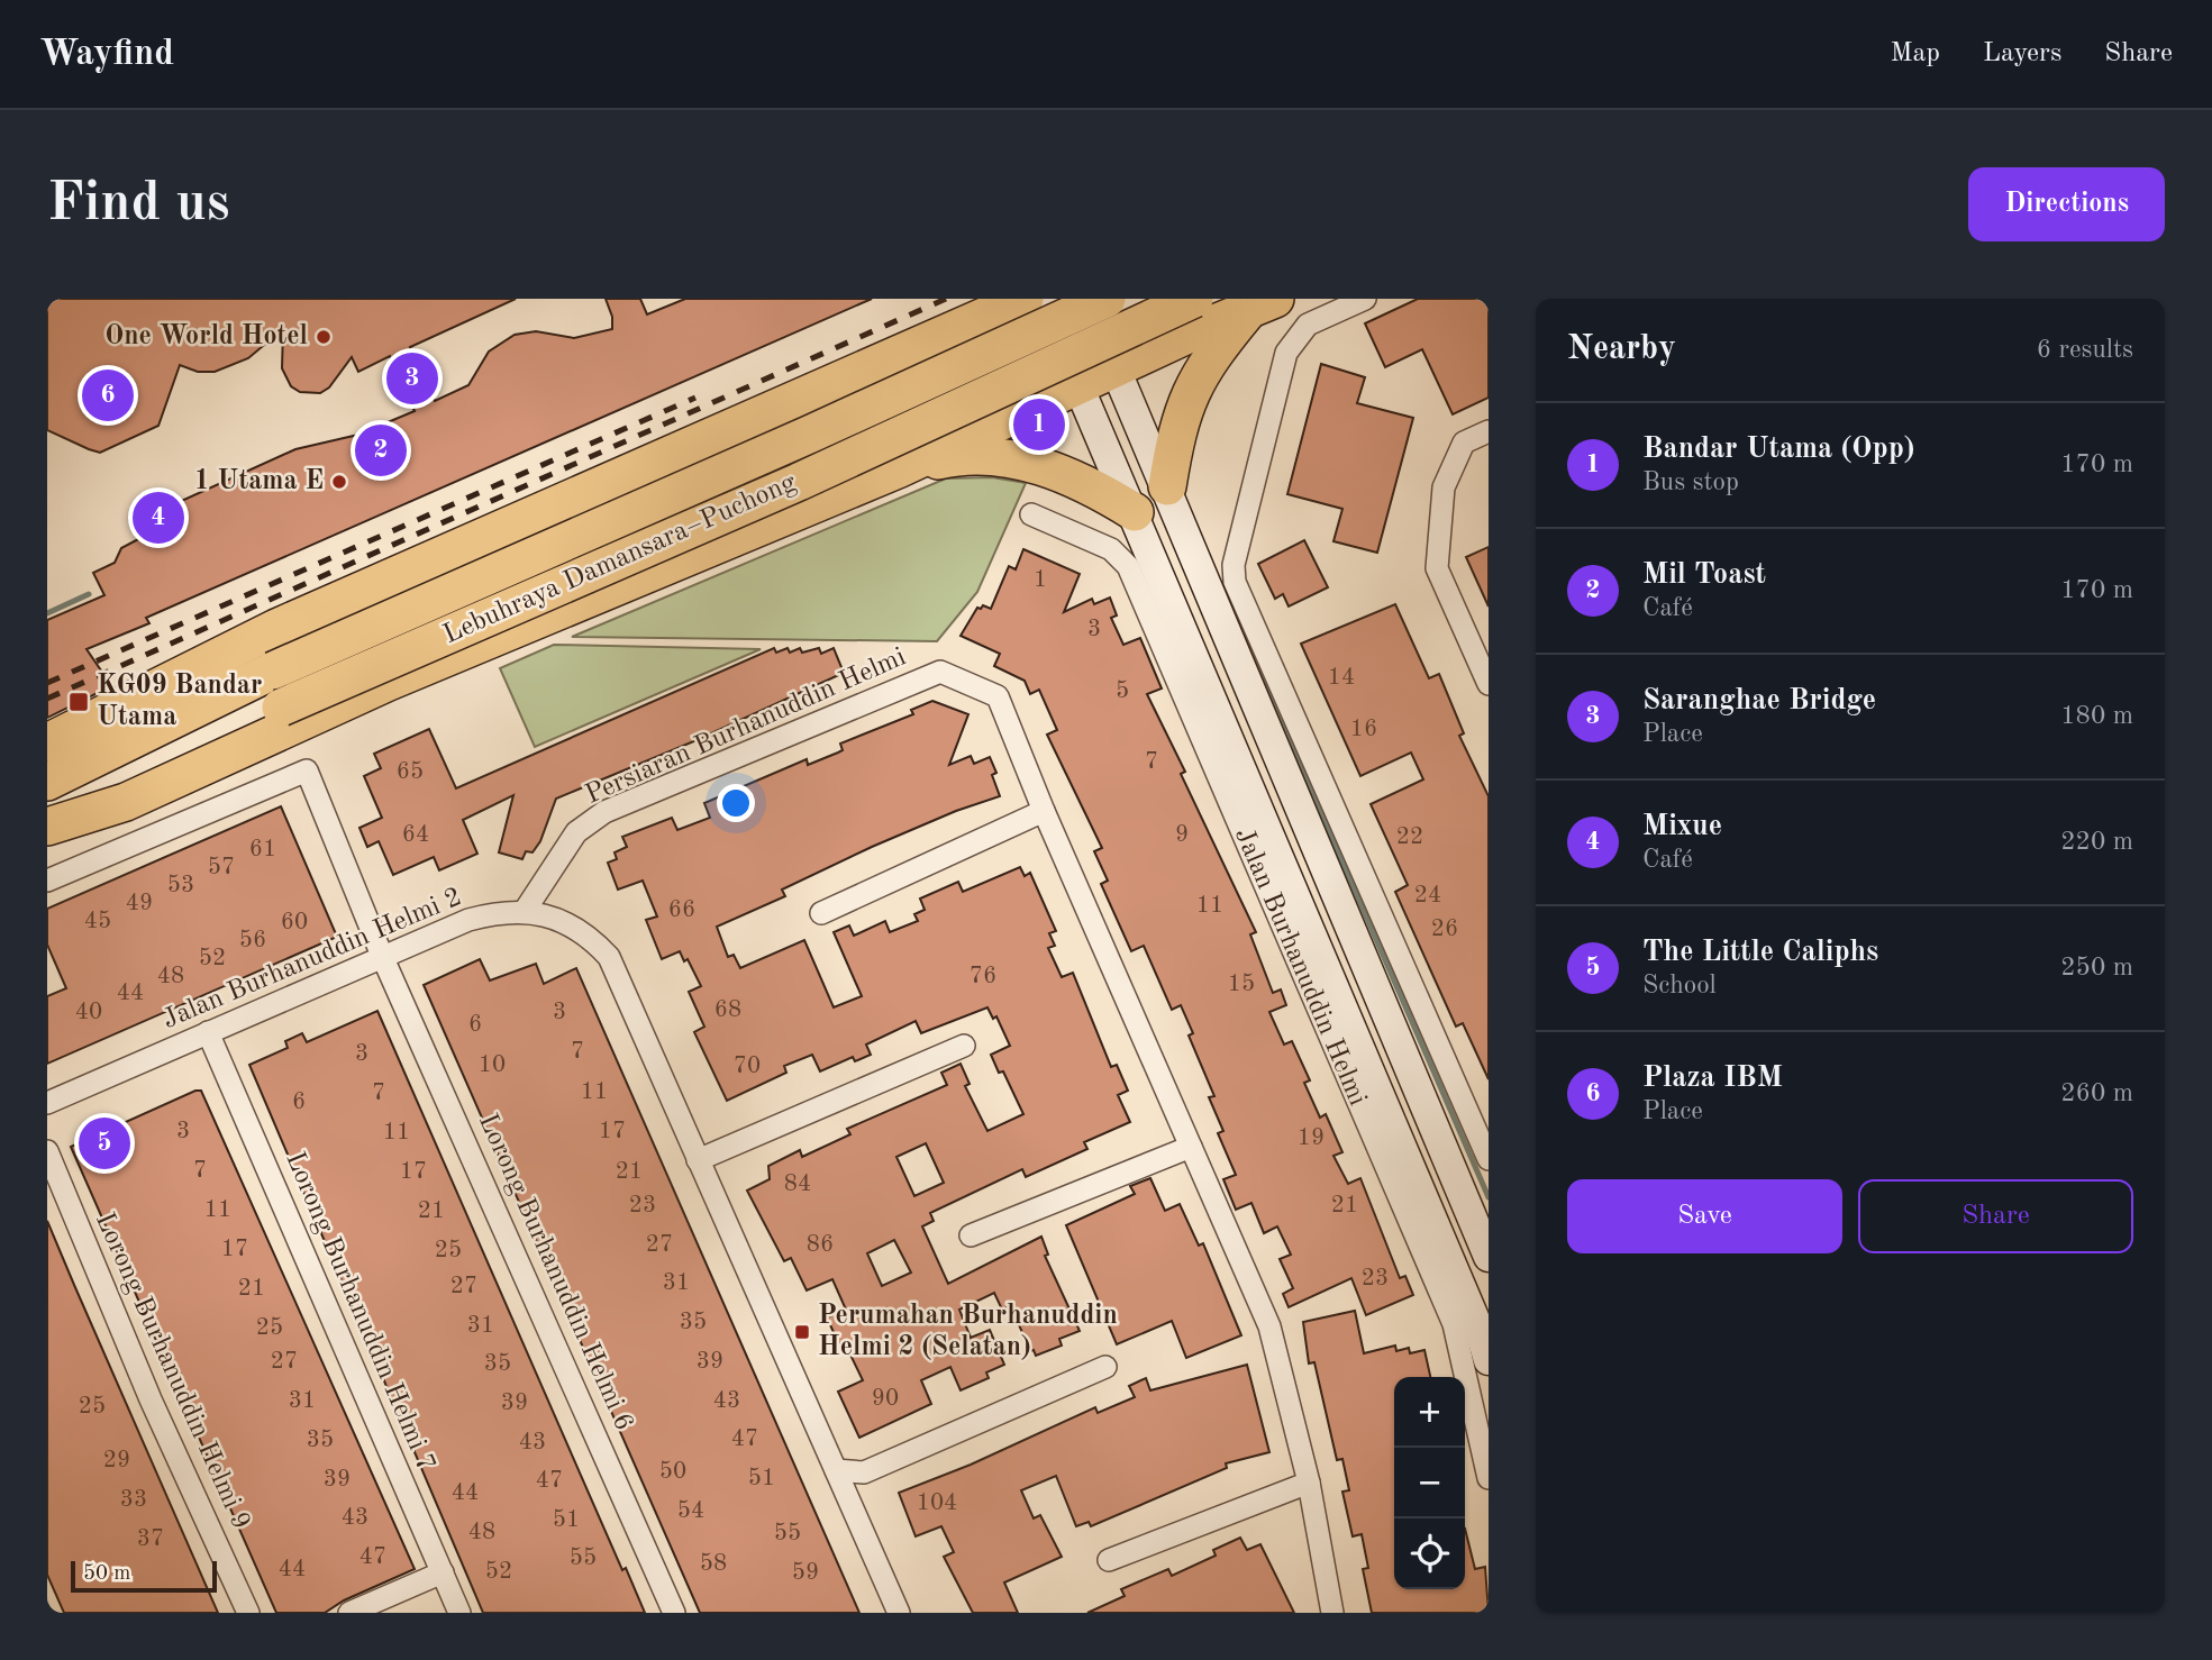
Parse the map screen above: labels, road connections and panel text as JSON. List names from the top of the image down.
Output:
{
  "streets": {
    "highway": ["Lebuhraya Damansara–Puchong"],
    "main road": ["Jalan Burhanuddin Helmi"],
    "street": [
      "Persiaran Burhanuddin Helmi",
      "Jalan Burhanuddin Helmi 2",
      "Lorong Burhanuddin Helmi 6",
      "Lorong Burhanuddin Helmi 7",
      "Lorong Burhanuddin Helmi 9"
    ]
  },
  "crossings": [
    ["Persiaran Burhanuddin Helmi", "Jalan Burhanuddin Helmi 2"],
    ["Jalan Burhanuddin Helmi 2", "Lorong Burhanuddin Helmi 6"],
    ["Jalan Burhanuddin Helmi 2", "Lorong Burhanuddin Helmi 7"]
  ],
  "places": {
    "other": ["One World Hotel", "1 Utama E"],
    "transit": ["KG09 Bandar Utama", "Perumahan Burhanuddin Helmi 2 (Selatan)"]
  },
  "house_numbers": [
    "1",
    "3",
    "14",
    "5",
    "16",
    "7",
    "65",
    "64",
    "9",
    "22",
    "61",
    "57",
    "53",
    "24",
    "49",
    "11",
    "66",
    "45",
    "60",
    "26",
    "56",
    "52",
    "48",
    "76",
    "15",
    "44",
    "68",
    "40",
    "3",
    "6",
    "7",
    "3",
    "10",
    "70",
    "11",
    "7",
    "6",
    "3",
    "17",
    "11",
    "19",
    "7",
    "17",
    "21",
    "84",
    "23",
    "21",
    "11",
    "21",
    "27",
    "86",
    "17",
    "25",
    "23",
    "31",
    "27",
    "21",
    "35",
    "31",
    "25",
    "27",
    "39",
    "35",
    "90",
    "31",
    "43",
    "39",
    "25",
    "47",
    "35",
    "43",
    "29",
    "50",
    "51",
    "39",
    "47",
    "44",
    "33",
    "104",
    "54",
    "43",
    "51",
    "48",
    "55",
    "37",
    "47",
    "55",
    "58",
    "44",
    "52",
    "59"
  ],
  "scale_bar": "50 m",
  "page": {
    "header": "Wayfind",
    "nav": ["Map", "Layers", "Share"],
    "buttons": [
      "Directions",
      ["Save", "Share"]
    ],
    "title": "Find us",
    "heading": ["Nearby", "6 results"],
    "pins": [
      "3",
      "6",
      "1",
      "2",
      "4",
      "5"
    ],
    "list": [
      {
        "mark": "1",
        "name": "Bandar Utama (Opp)",
        "note": "Bus stop",
        "value": "170 m"
      },
      {
        "mark": "2",
        "name": "Mil Toast",
        "note": "Café",
        "value": "170 m"
      },
      {
        "mark": "3",
        "name": "Saranghae Bridge",
        "note": "Place",
        "value": "180 m"
      },
      {
        "mark": "4",
        "name": "Mixue",
        "note": "Café",
        "value": "220 m"
      },
      {
        "mark": "5",
        "name": "The Little Caliphs",
        "note": "School",
        "value": "250 m"
      },
      {
        "mark": "6",
        "name": "Plaza IBM",
        "note": "Place",
        "value": "260 m"
      }
    ],
    "map_buttons": ["+", "−"],
    "scale": "50 m"
  }
}
